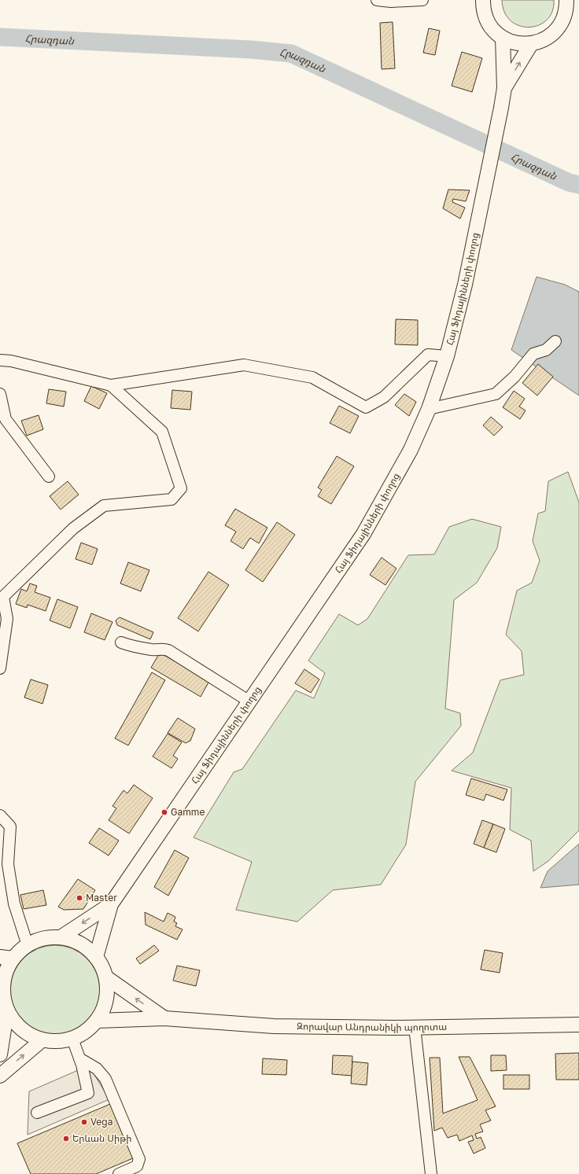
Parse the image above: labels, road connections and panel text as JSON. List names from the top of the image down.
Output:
{
  "streets": {
    "main road": ["Հայ Ֆիդայինների փողոց", "Զորավար Անդրանիկի պողոտա"]
  },
  "crossings": [
    ["Հայ Ֆիդայինների փողոց", "Զորավար Անդրանիկի պողոտա"]
  ],
  "water": ["Հրազդան"],
  "places": [
    "Gamme",
    "Master",
    "Vega",
    "Երևան Սիթի"
  ]
}
